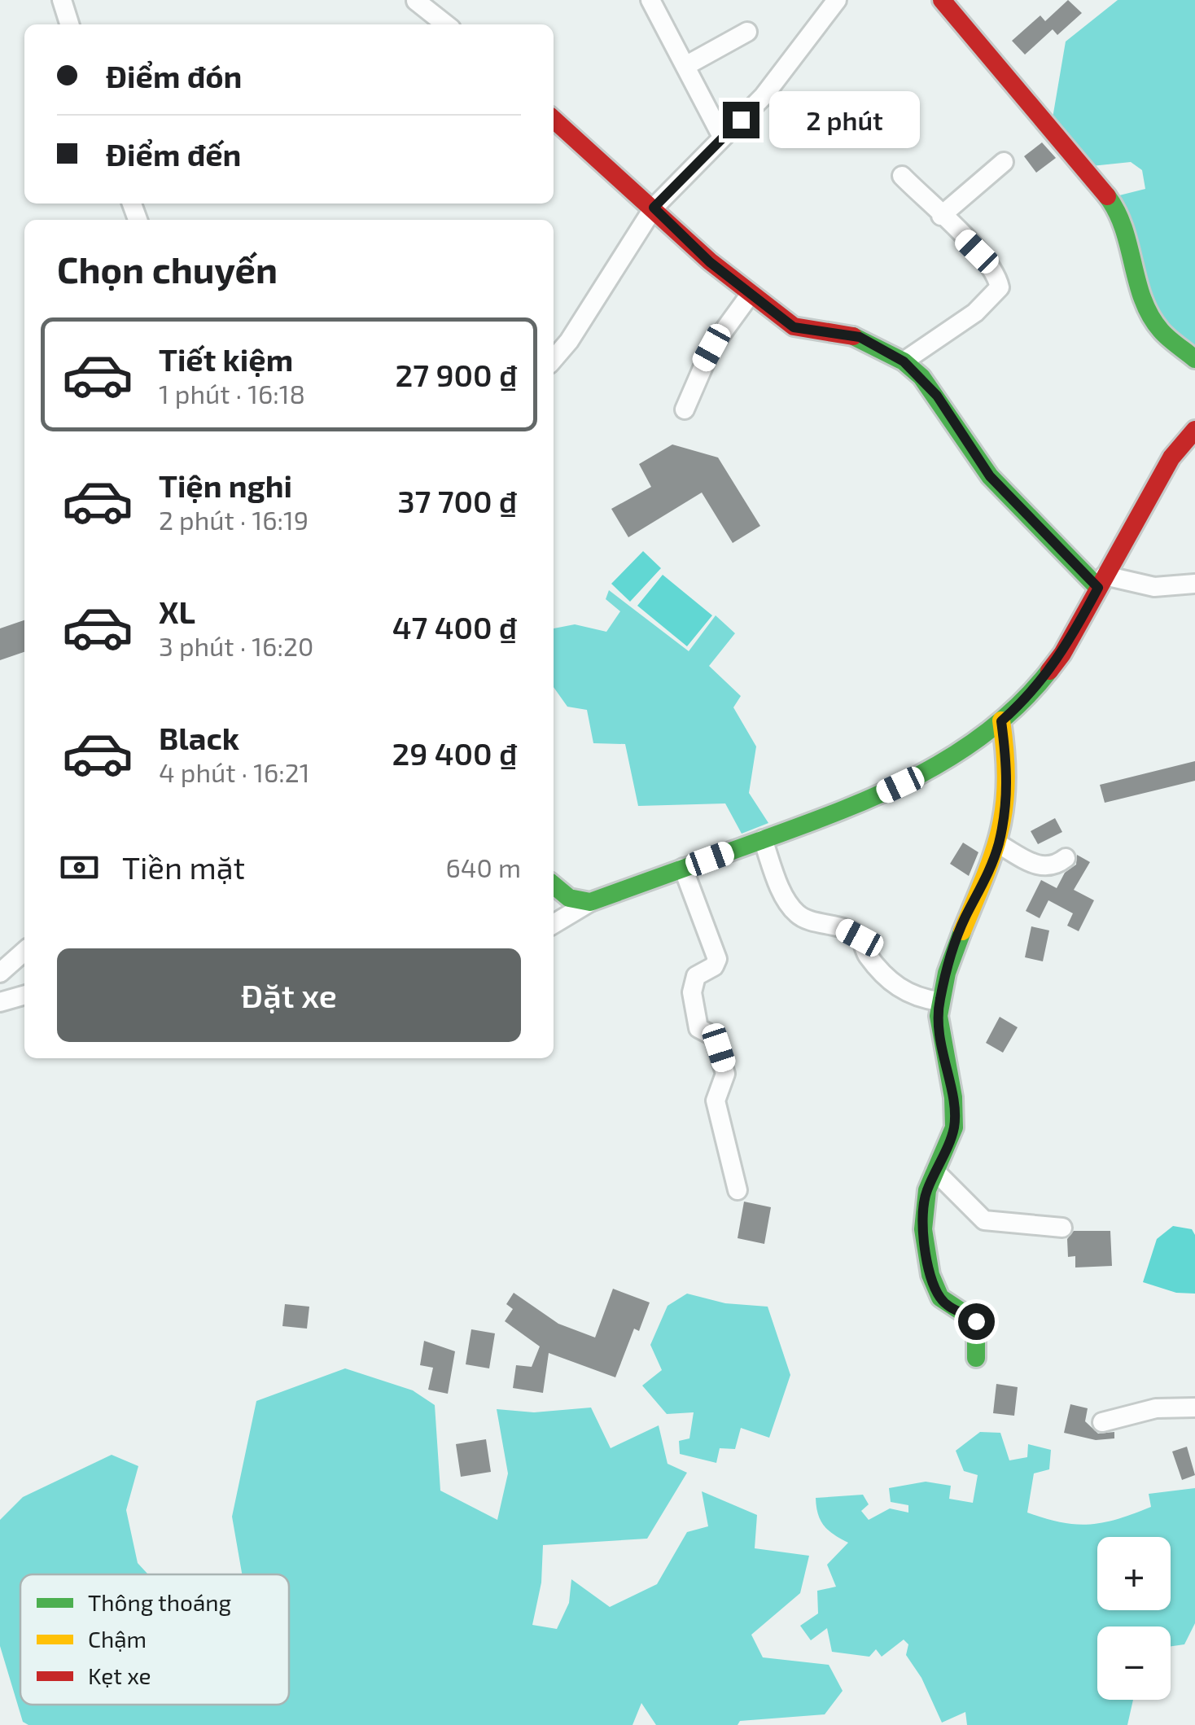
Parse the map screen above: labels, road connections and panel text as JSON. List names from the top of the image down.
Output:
{
  "legend": ["Thông thoáng", "Chậm", "Kẹt xe"],
  "page": {
    "banner": ["Điểm đón", "Điểm đến"],
    "bubble": "2 phút",
    "heading": "Chọn chuyến",
    "list": [
      {
        "name": "Tiết kiệm",
        "note": "1 phút · 16:18",
        "value": "27 900 ₫"
      },
      {
        "name": "Tiện nghi",
        "note": "2 phút · 16:19",
        "value": "37 700 ₫"
      },
      {
        "name": "XL",
        "note": "3 phút · 16:20",
        "value": "47 400 ₫"
      },
      {
        "name": "Black",
        "note": "4 phút · 16:21",
        "value": "29 400 ₫"
      }
    ],
    "pay": ["Tiền mặt", "640 m"],
    "buttons": "Đặt xe",
    "map_buttons": ["+", "−"]
  }
}
